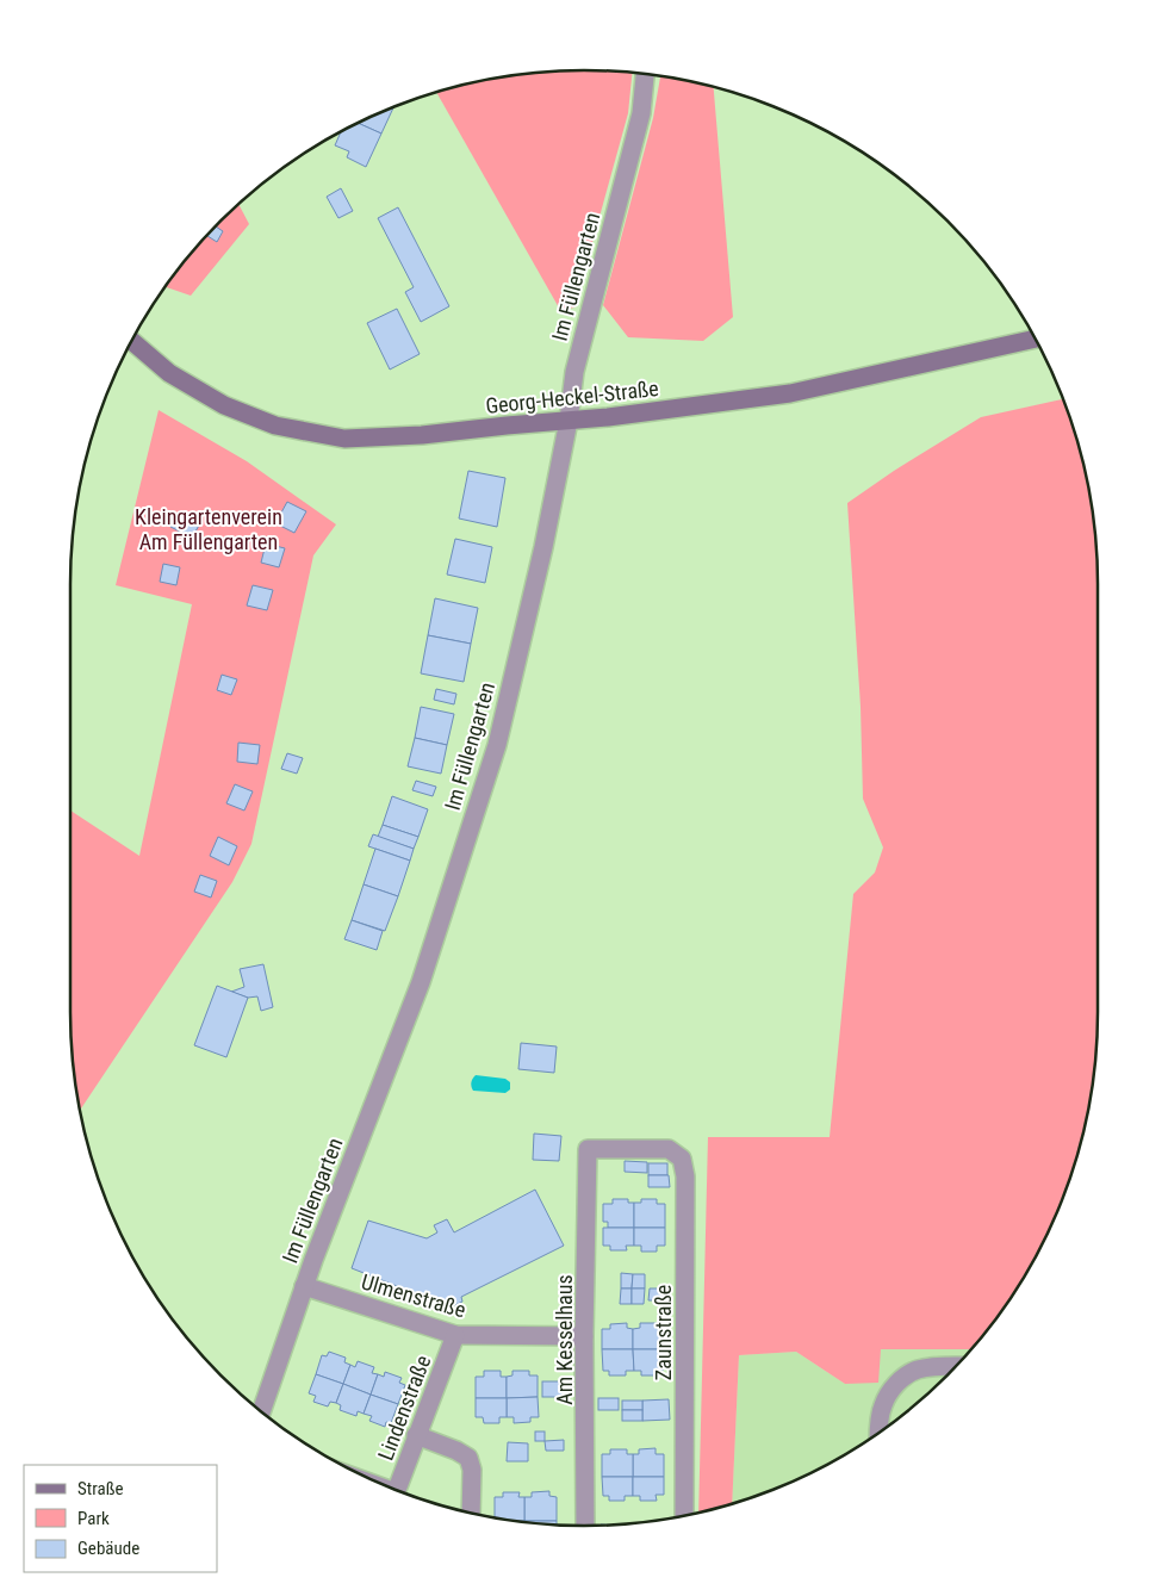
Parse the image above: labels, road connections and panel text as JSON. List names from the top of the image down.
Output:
{
  "streets": {
    "street": [
      "Im Füllengarten",
      "Georg-Heckel-Straße",
      "Ulmenstraße",
      "Zaunstraße",
      "Am Kesselhaus",
      "Lindenstraße"
    ]
  },
  "crossings": [
    ["Im Füllengarten", "Georg-Heckel-Straße"],
    ["Im Füllengarten", "Ulmenstraße"],
    ["Ulmenstraße", "Am Kesselhaus"],
    ["Ulmenstraße", "Lindenstraße"],
    ["Zaunstraße", "Am Kesselhaus"]
  ],
  "parks": ["Kleingartenverein Am Füllengarten"],
  "legend": ["Straße", "Park", "Gebäude"]
}
